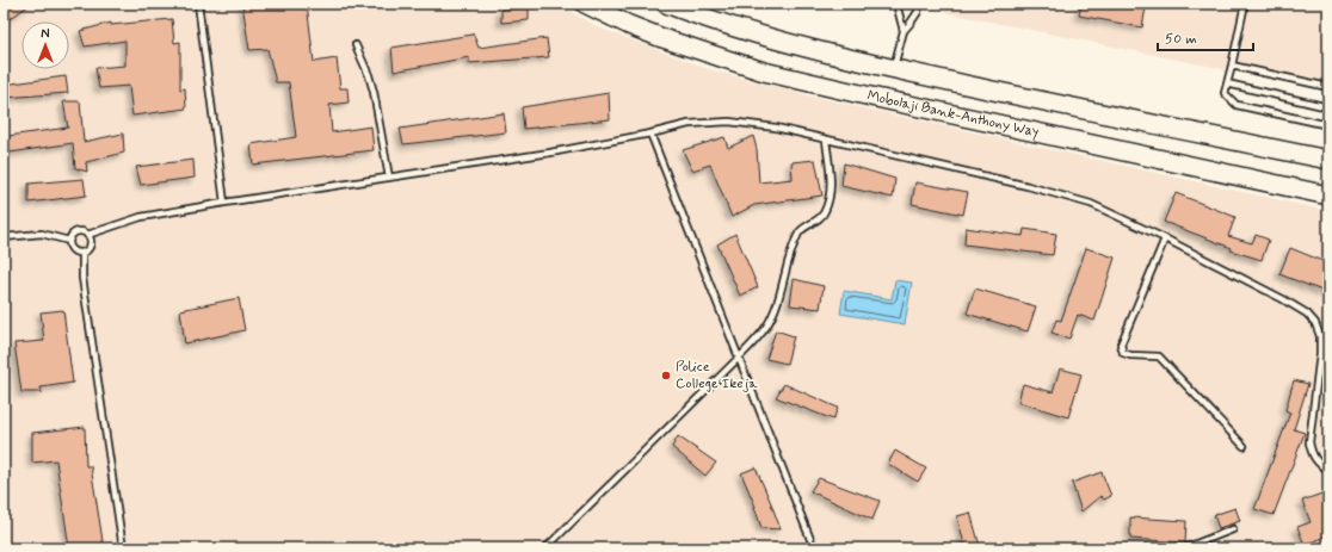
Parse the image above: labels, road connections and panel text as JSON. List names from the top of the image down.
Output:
{
  "streets": {
    "main road": ["Mobolaji Bank-Anthony Way"]
  },
  "places": ["Police College Ikeja"],
  "scale_bar": "50 m",
  "north": "top"
}
